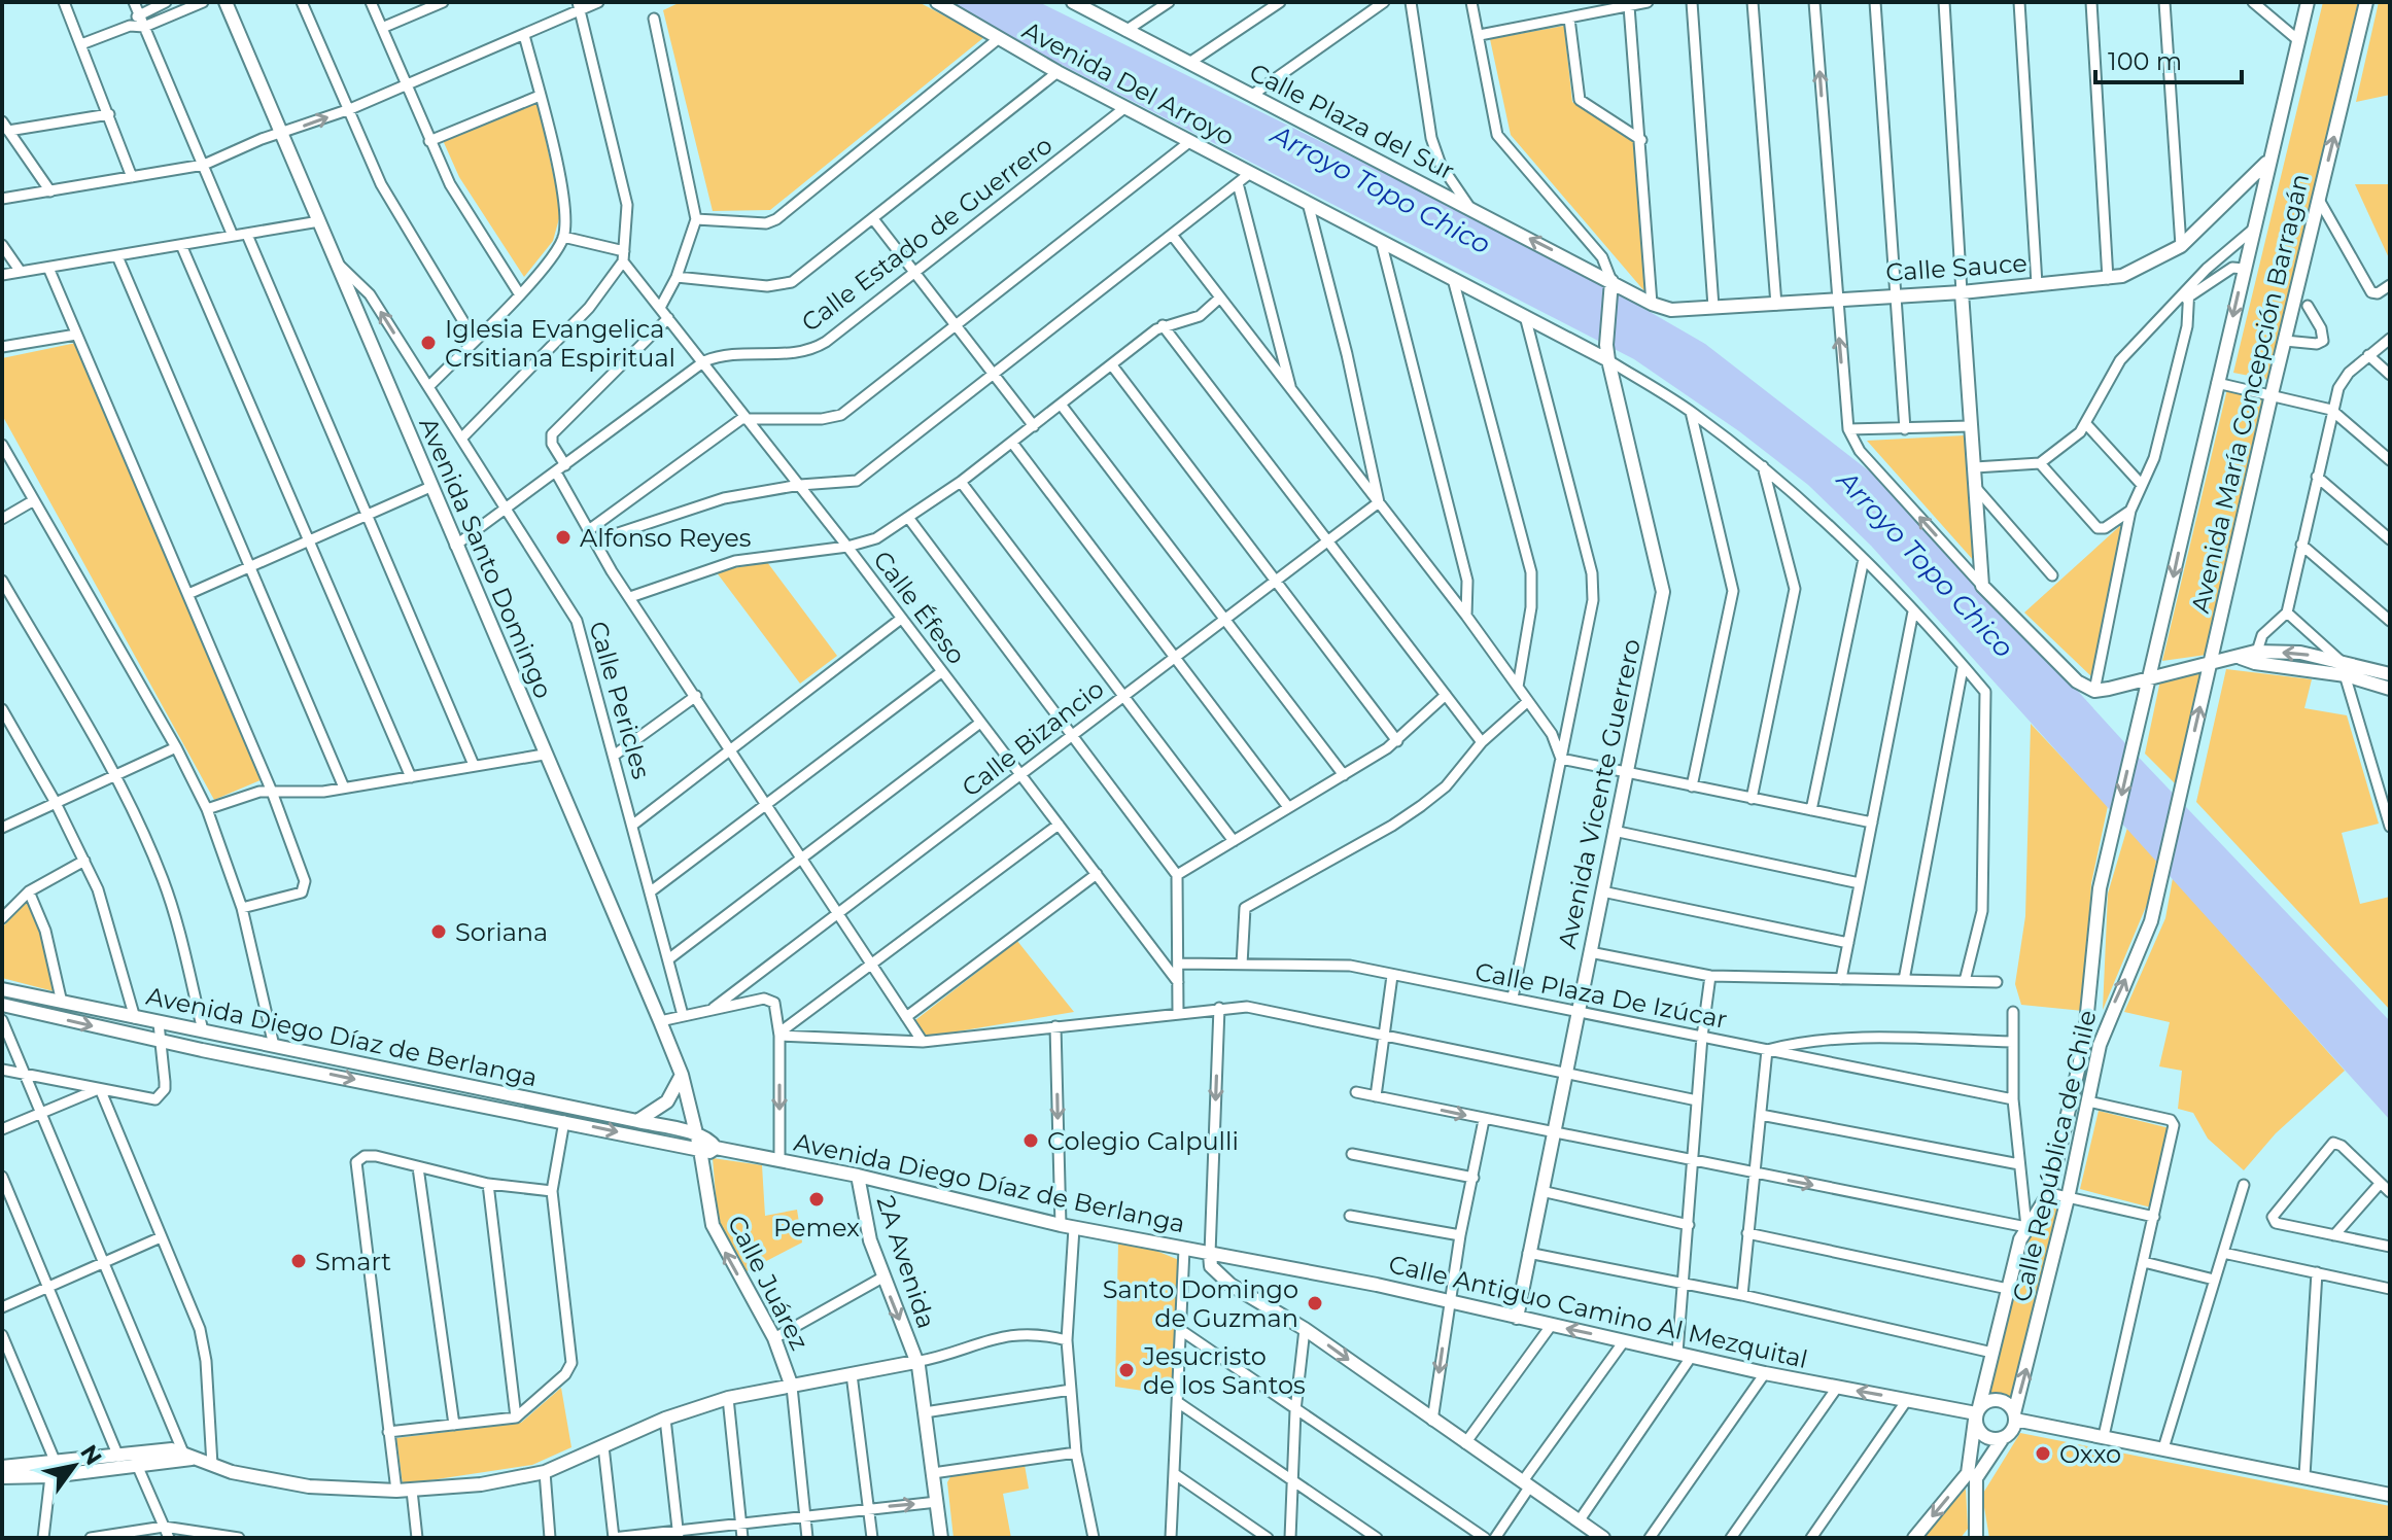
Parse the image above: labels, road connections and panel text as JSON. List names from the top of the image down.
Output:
{
  "streets": {
    "street": [
      "Avenida Del Arroyo",
      "Calle Plaza del Sur",
      "Calle Estado de Guerrero",
      "Calle Sauce",
      "Avenida María Concepción Barragán",
      "Avenida Santo Domingo",
      "Calle Éfeso",
      "Calle Pericles",
      "Calle Bizancio",
      "Avenida Vicente Guerrero",
      "Calle Plaza De Izúcar",
      "Avenida Diego Díaz de Berlanga",
      "Calle República de Chile",
      "2A Avenida",
      "Calle Juárez",
      "Calle Antiguo Camino Al Mezquital"
    ]
  },
  "crossings": [
    ["Avenida Del Arroyo", "Calle Estado de Guerrero"],
    ["Avenida Del Arroyo", "Avenida Vicente Guerrero"],
    ["Calle Plaza del Sur", "Calle Sauce"],
    ["Calle Plaza del Sur", "Avenida Vicente Guerrero"],
    ["Calle Estado de Guerrero", "Avenida Santo Domingo"],
    ["Calle Estado de Guerrero", "Calle Éfeso"],
    ["Calle Estado de Guerrero", "Calle Pericles"],
    ["Calle Sauce", "Avenida María Concepción Barragán"],
    ["Calle Sauce", "Avenida Vicente Guerrero"],
    ["Avenida María Concepción Barragán", "Calle República de Chile"],
    ["Avenida Santo Domingo", "Calle Pericles"],
    ["Avenida Santo Domingo", "Avenida Diego Díaz de Berlanga"],
    ["Avenida Santo Domingo", "Calle Juárez"],
    ["Calle Éfeso", "Calle Bizancio"],
    ["Avenida Vicente Guerrero", "Calle Plaza De Izúcar"],
    ["Avenida Vicente Guerrero", "Calle Antiguo Camino Al Mezquital"],
    ["Avenida Diego Díaz de Berlanga", "2A Avenida"],
    ["Avenida Diego Díaz de Berlanga", "Calle Juárez"],
    ["Avenida Diego Díaz de Berlanga", "Calle Antiguo Camino Al Mezquital"],
    ["Calle República de Chile", "Calle Antiguo Camino Al Mezquital"]
  ],
  "one_way": ["Calle Juárez"],
  "water": ["Arroyo Topo Chico"],
  "places": [
    "Iglesia Evangelica Crsitiana Espiritual",
    "Alfonso Reyes",
    "Soriana",
    "Colegio Calpulli",
    "Pemex",
    "Smart",
    "Santo Domingo de Guzman",
    "Jesucristo de los Santos",
    "Oxxo"
  ],
  "scale_bar": "100 m",
  "north": "top right"
}
